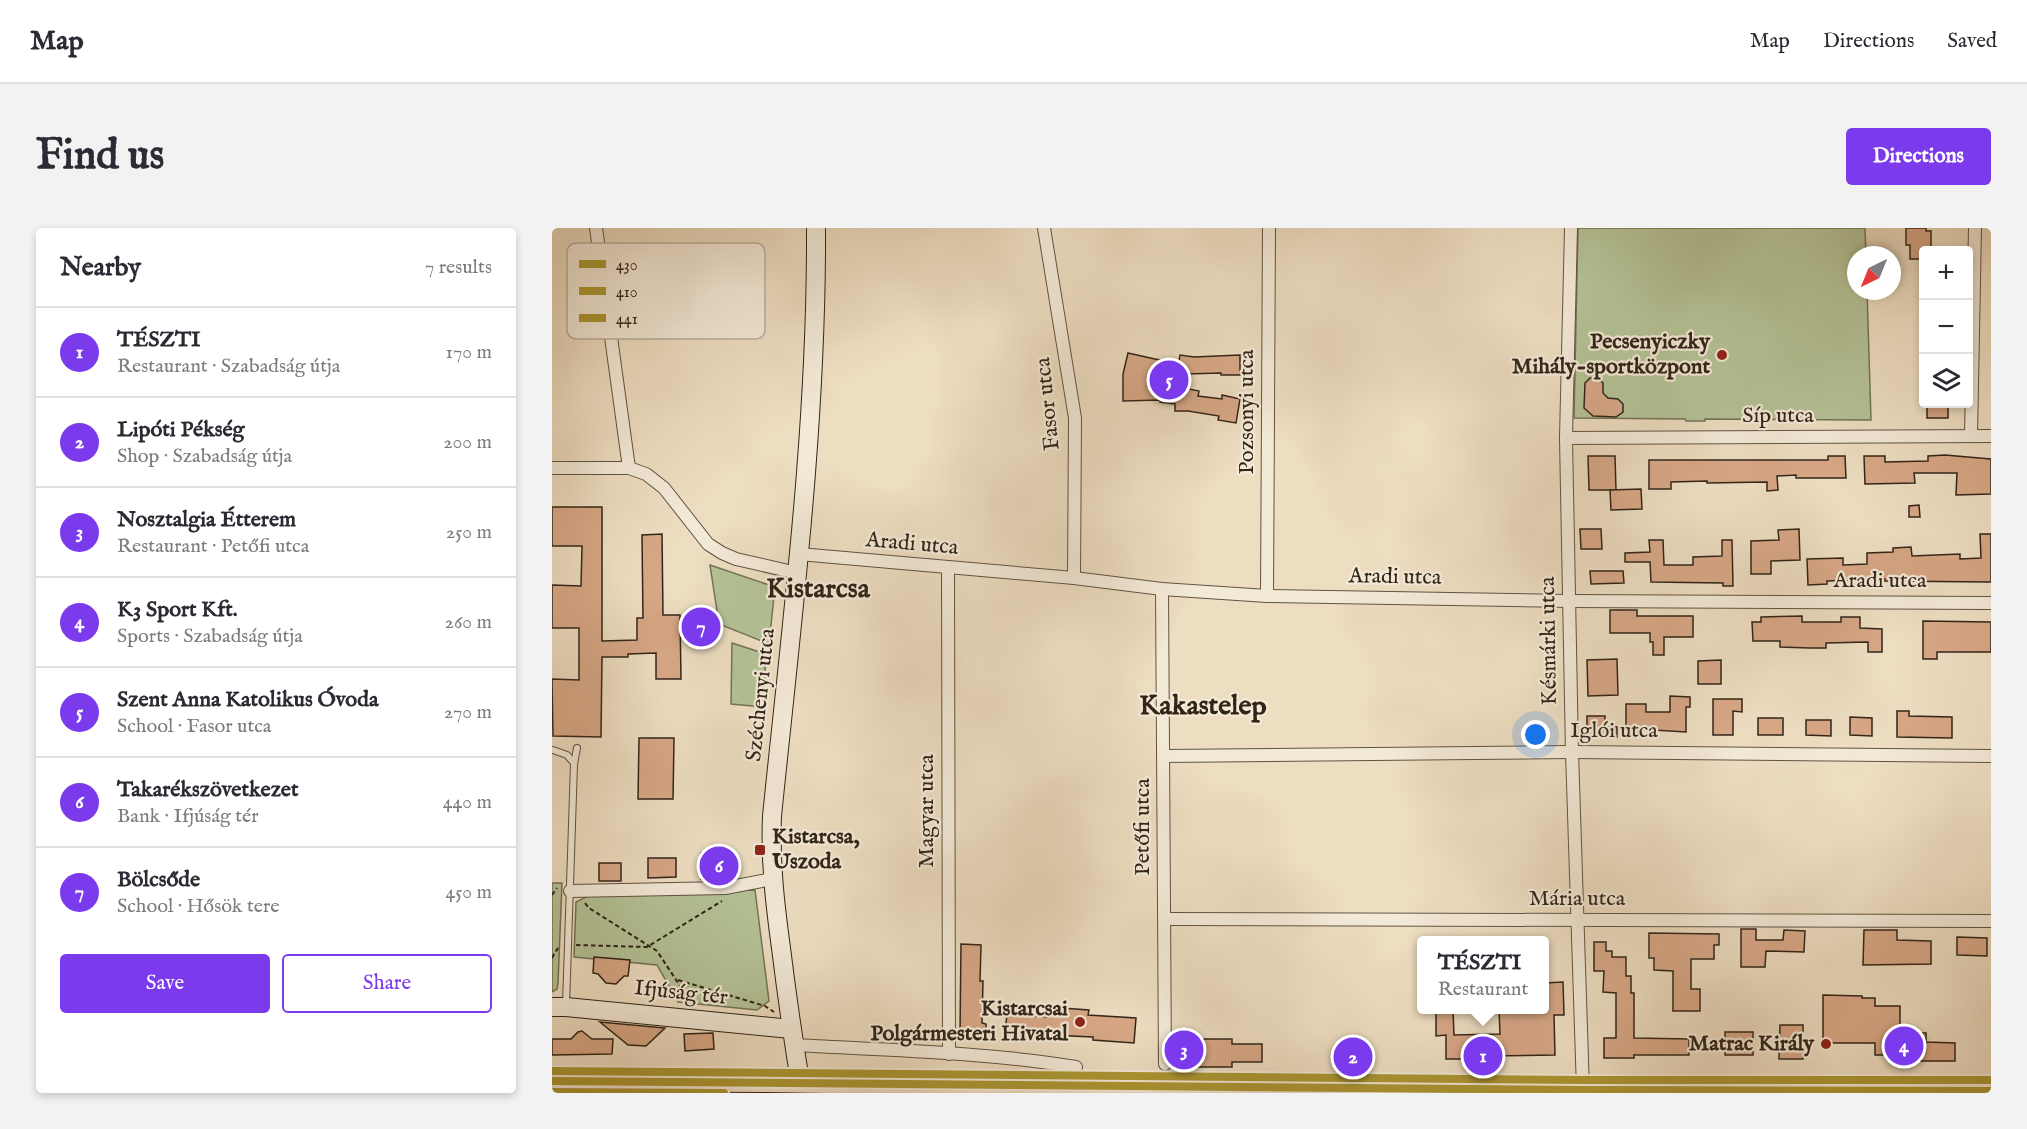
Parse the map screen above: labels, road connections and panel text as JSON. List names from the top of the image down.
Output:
{
  "streets": {
    "main road": ["Széchenyi utca", "Ifjúság tér"],
    "street": [
      "Fasor utca",
      "Pozsonyi utca",
      "Síp utca",
      "Aradi utca",
      "Késmárki utca",
      "Iglói utca",
      "Magyar utca",
      "Petőfi utca",
      "Mária utca"
    ]
  },
  "crossings": [
    ["Fasor utca", "Aradi utca"],
    ["Pozsonyi utca", "Aradi utca"],
    ["Síp utca", "Késmárki utca"],
    ["Aradi utca", "Késmárki utca"],
    ["Aradi utca", "Széchenyi utca"],
    ["Aradi utca", "Magyar utca"],
    ["Aradi utca", "Petőfi utca"],
    ["Késmárki utca", "Iglói utca"],
    ["Késmárki utca", "Mária utca"],
    ["Széchenyi utca", "Ifjúság tér"],
    ["Iglói utca", "Petőfi utca"],
    ["Petőfi utca", "Mária utca"]
  ],
  "districts": ["Kistarcsa", "Kakastelep"],
  "places": {
    "other": ["Pecsenyiczky Mihály-sportközpont", "Kistarcsai Polgármesteri Hivatal", "Matrac Király"],
    "transit": ["Kistarcsa, Uszoda"]
  },
  "lines": ["transit line 441", "transit line 430", "transit line 410"],
  "legend": ["430", "410", "441"],
  "north": "bottom left",
  "page": {
    "header": "Map",
    "nav": ["Map", "Directions", "Saved"],
    "buttons": [
      "Directions",
      ["Save", "Share"]
    ],
    "title": "Find us",
    "heading": ["Nearby", "7 results"],
    "map_buttons": ["+", "−"],
    "list": [
      {
        "mark": "1",
        "name": "TÉSZTI",
        "note": "Restaurant · Szabadság útja",
        "value": "170 m"
      },
      {
        "mark": "2",
        "name": "Lipóti Pékség",
        "note": "Shop · Szabadság útja",
        "value": "200 m"
      },
      {
        "mark": "3",
        "name": "Nosztalgia Étterem",
        "note": "Restaurant · Petőfi utca",
        "value": "250 m"
      },
      {
        "mark": "4",
        "name": "K3 Sport Kft.",
        "note": "Sports · Szabadság útja",
        "value": "260 m"
      },
      {
        "mark": "5",
        "name": "Szent Anna Katolikus Óvoda",
        "note": "School · Fasor utca",
        "value": "270 m"
      },
      {
        "mark": "6",
        "name": "Takarékszövetkezet",
        "note": "Bank · Ifjúság tér",
        "value": "440 m"
      },
      {
        "mark": "7",
        "name": "Bölcsőde",
        "note": "School · Hősök tere",
        "value": "450 m"
      }
    ],
    "pins": [
      "5",
      "7",
      "6",
      "4",
      "3",
      "1",
      "2"
    ],
    "popup": ["TÉSZTI", "Restaurant"]
  }
}
